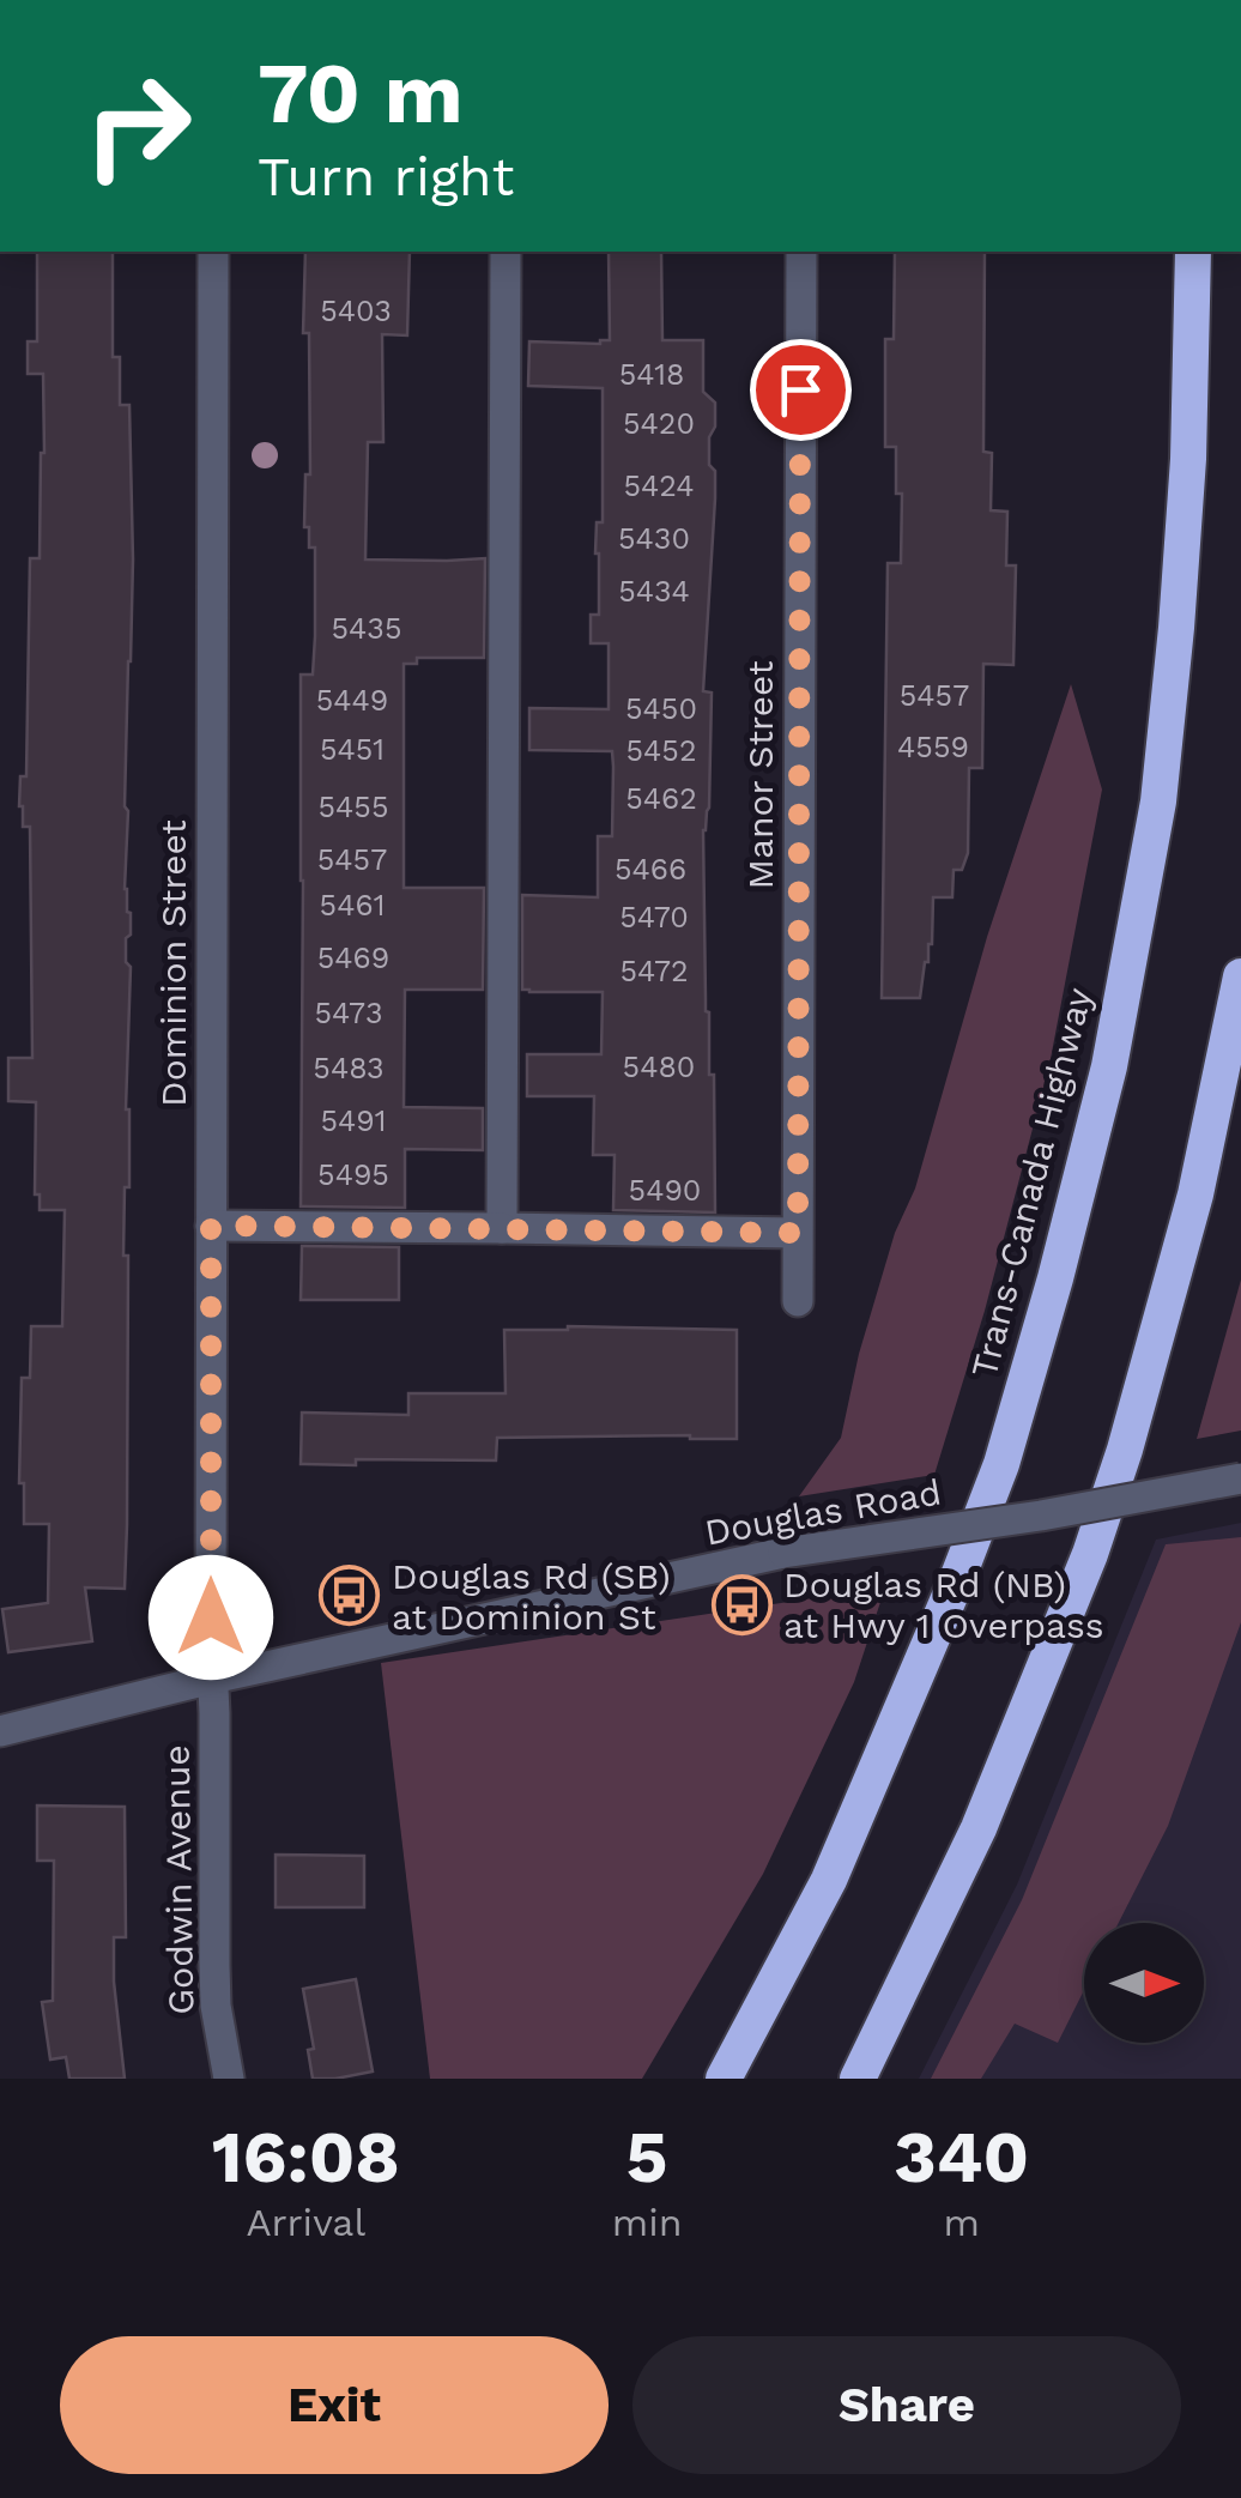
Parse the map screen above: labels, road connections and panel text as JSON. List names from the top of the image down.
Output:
{
  "streets": {
    "highway": ["Trans-Canada Highway"],
    "street": [
      "Manor Street",
      "Dominion Street",
      "Douglas Road",
      "Godwin Avenue"
    ]
  },
  "crossings": [
    ["Dominion Street", "Douglas Road"],
    ["Dominion Street", "Godwin Avenue"],
    ["Douglas Road", "Godwin Avenue"]
  ],
  "places": {
    "bus stop": ["Douglas Rd (SB) at Dominion St", "Douglas Rd (NB) at Hwy 1 Overpass"]
  },
  "house_numbers": [
    "5403",
    "5418",
    "5420",
    "5424",
    "5430",
    "5434",
    "5435",
    "5457",
    "5449",
    "5450",
    "4559",
    "5451",
    "5452",
    "5462",
    "5455",
    "5457",
    "5466",
    "5461",
    "5470",
    "5469",
    "5472",
    "5473",
    "5480",
    "5483",
    "5491",
    "5495",
    "5490"
  ],
  "north": "right",
  "page": {
    "turn": ["70 m", "Turn right"],
    "eta": [
      "16:08",
      "Arrival",
      "5",
      "min",
      "340",
      "m"
    ],
    "buttons": ["Exit", "Share"]
  }
}
